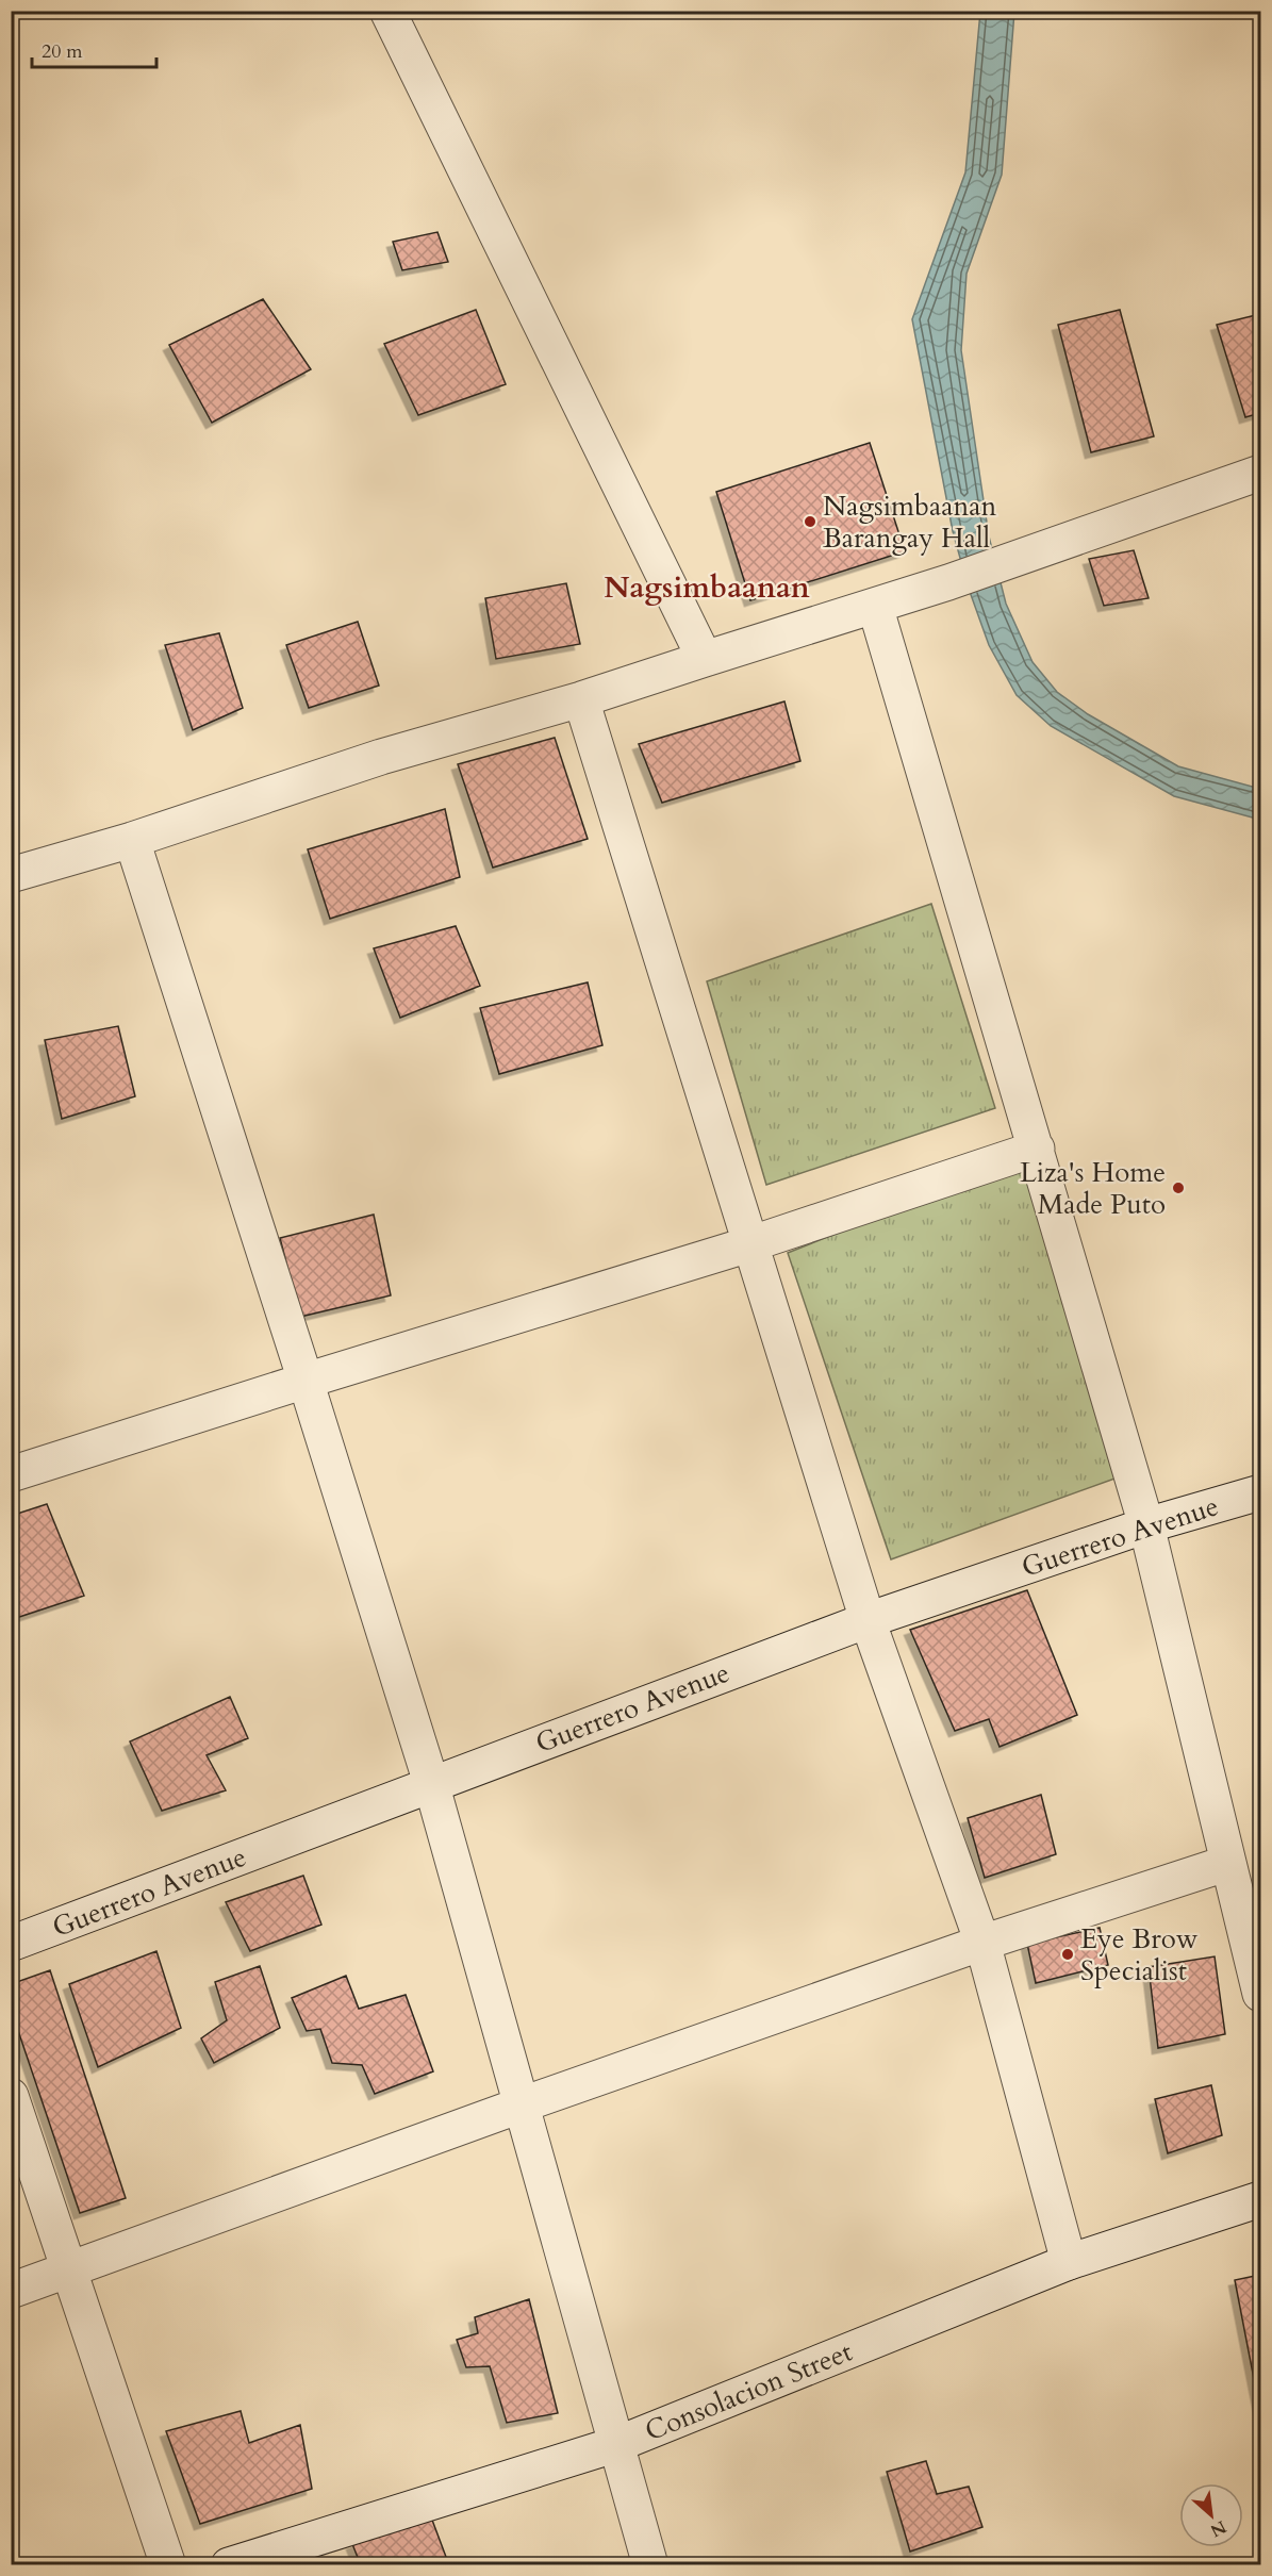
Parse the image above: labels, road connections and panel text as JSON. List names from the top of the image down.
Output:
{
  "streets": {
    "street": ["Guerrero Avenue", "Consolacion Street"]
  },
  "districts": ["Nagsimbaanan"],
  "places": ["Nagsimbaanan Barangay Hall", "Liza's Home Made Puto", "Eye Brow Specialist"],
  "scale_bar": "20 m",
  "north": "bottom right"
}
